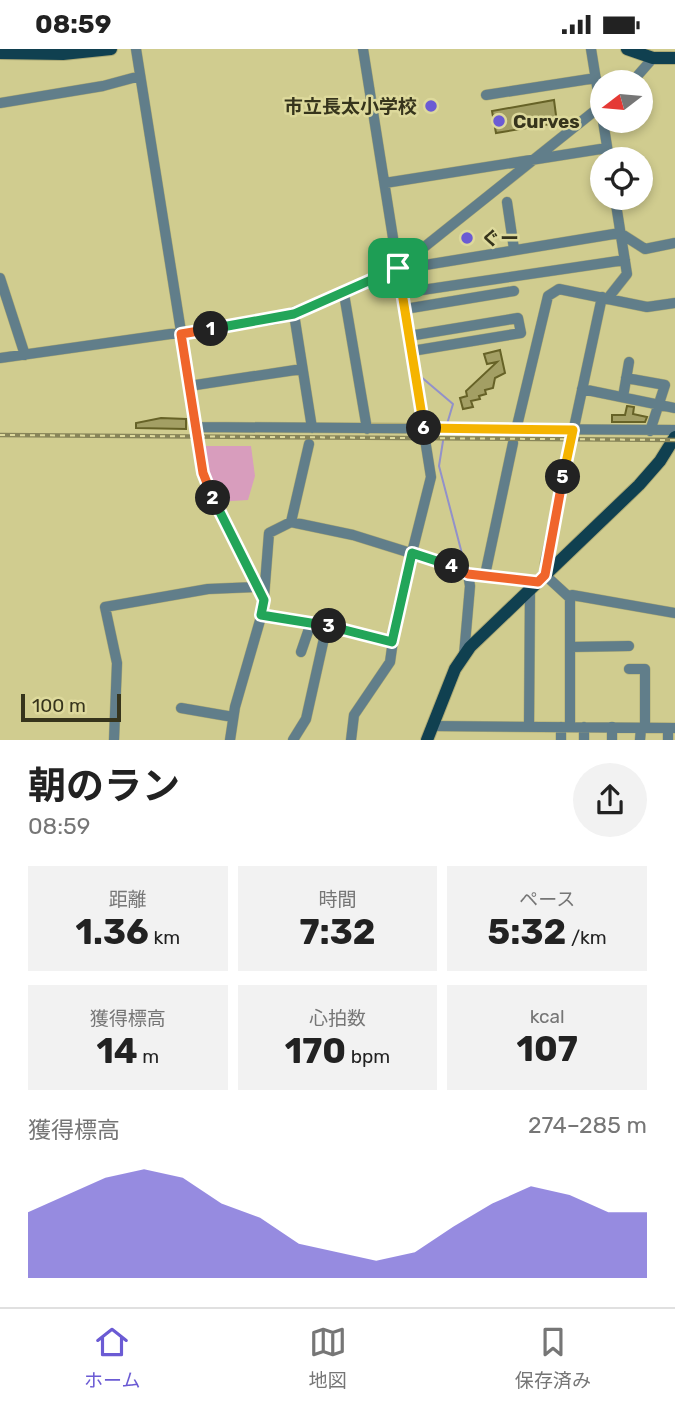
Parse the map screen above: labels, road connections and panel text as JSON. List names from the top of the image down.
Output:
{
  "places": ["市立長太小学校", "Curves", "ぐー"],
  "scale_bar": "100 m",
  "north": "left",
  "page": {
    "status": "08:59",
    "pins": [
      "1",
      "6",
      "5",
      "2",
      "4",
      "3"
    ],
    "scale": "100 m",
    "heading": ["朝のラン", "08:59"],
    "stats": [
      ["距離", "1.36 km"],
      ["時間", "7:32"],
      ["ペース", "5:32 /km"],
      ["獲得標高", "14 m"],
      ["心拍数", "170 bpm"],
      ["kcal", "107"]
    ],
    "chart": ["獲得標高", "274–285 m"],
    "tabs": ["ホーム", "地図", "保存済み"]
  }
}
